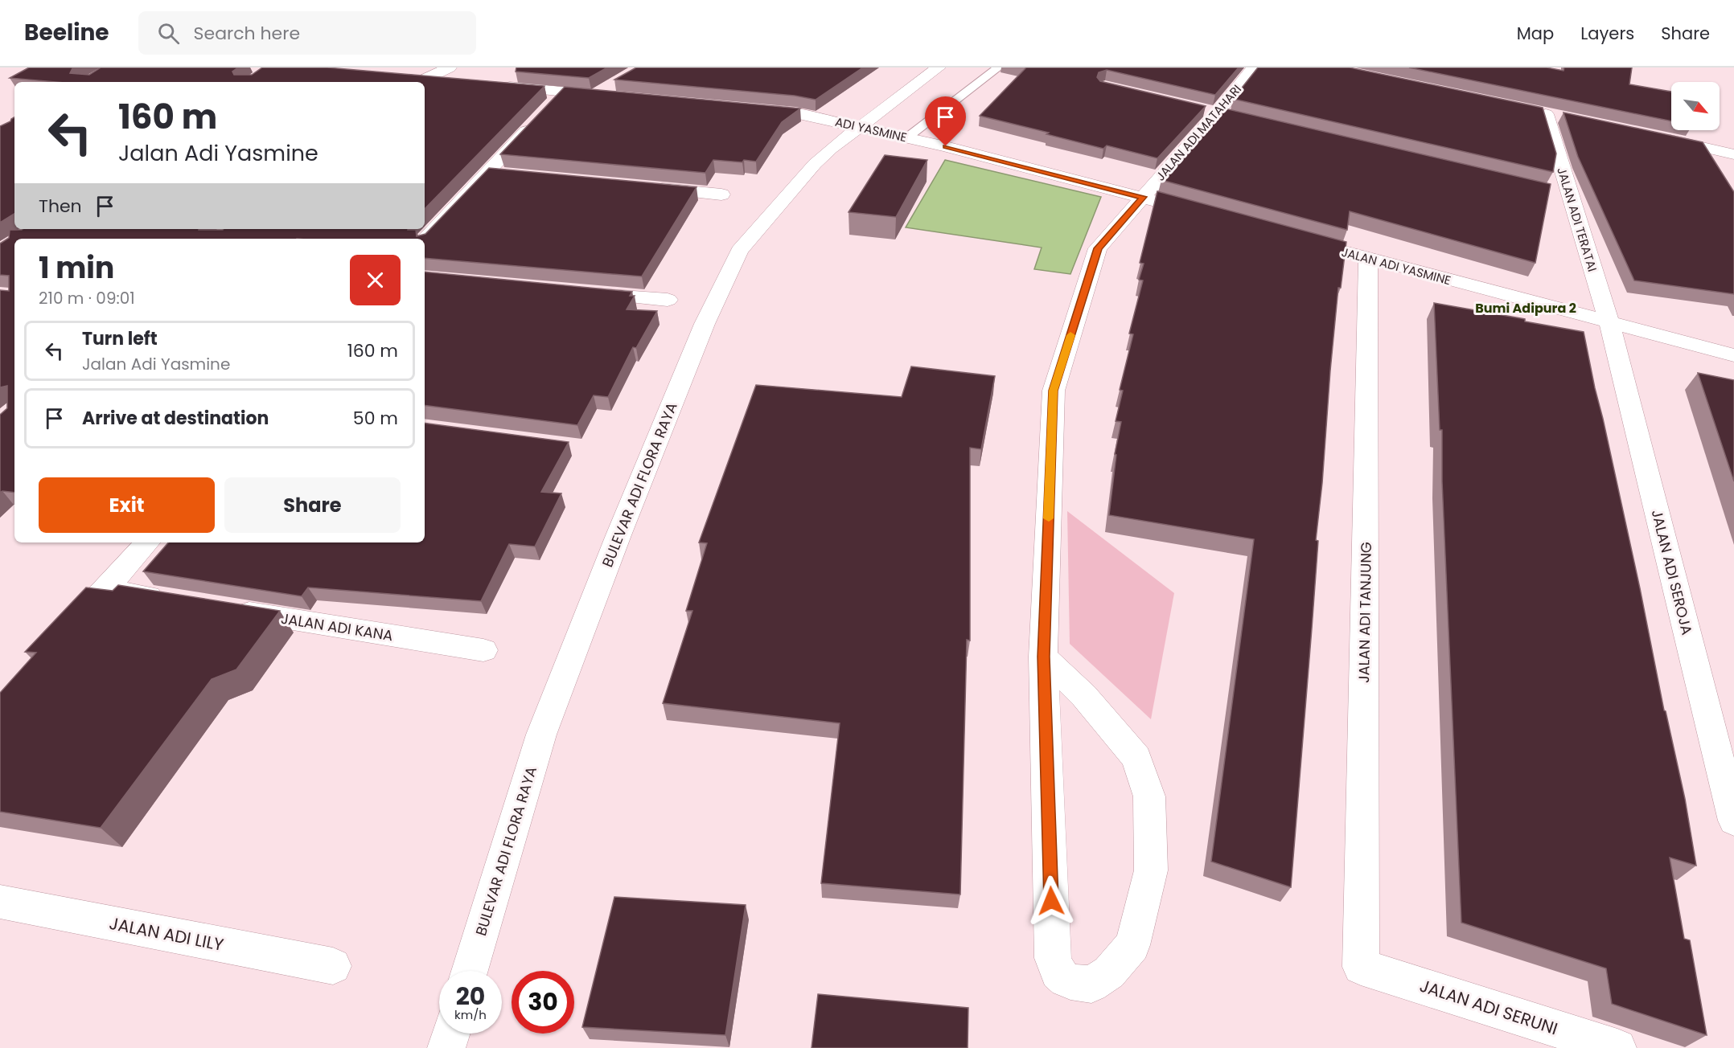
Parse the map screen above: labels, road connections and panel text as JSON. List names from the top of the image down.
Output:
{
  "streets": {
    "street": [
      "ADI YASMINE",
      "JALAN ADI MATAHARI",
      "JALAN ADI TERATAI",
      "JALAN ADI YASMINE",
      "BULEVAR ADI FLORA RAYA",
      "JALAN ADI SEROJA",
      "JALAN ADI TANJUNG",
      "JALAN ADI KANA",
      "JALAN ADI LILY",
      "JALAN ADI SERUNI"
    ]
  },
  "crossings": [
    ["ADI YASMINE", "JALAN ADI MATAHARI"],
    ["ADI YASMINE", "BULEVAR ADI FLORA RAYA"],
    ["JALAN ADI TERATAI", "JALAN ADI YASMINE"],
    ["JALAN ADI TERATAI", "JALAN ADI SEROJA"],
    ["JALAN ADI YASMINE", "JALAN ADI SEROJA"],
    ["JALAN ADI YASMINE", "JALAN ADI TANJUNG"],
    ["JALAN ADI TANJUNG", "JALAN ADI SERUNI"]
  ],
  "districts": ["Bumi Adipura 2"],
  "north": "bottom right",
  "page": {
    "header": "Beeline",
    "search": "Search here",
    "nav": ["Map", "Layers", "Share"],
    "turn": ["160 m", "Jalan Adi Yasmine"],
    "then": "Then",
    "heading": ["1 min", "210 m · 09:01"],
    "list": [
      {
        "name": "Turn left",
        "note": "Jalan Adi Yasmine",
        "value": "160 m"
      },
      {
        "name": "Arrive at destination",
        "value": "50 m"
      }
    ],
    "buttons": ["Exit", "Share"],
    "speed": "20 km/h",
    "limit": "30"
  }
}
